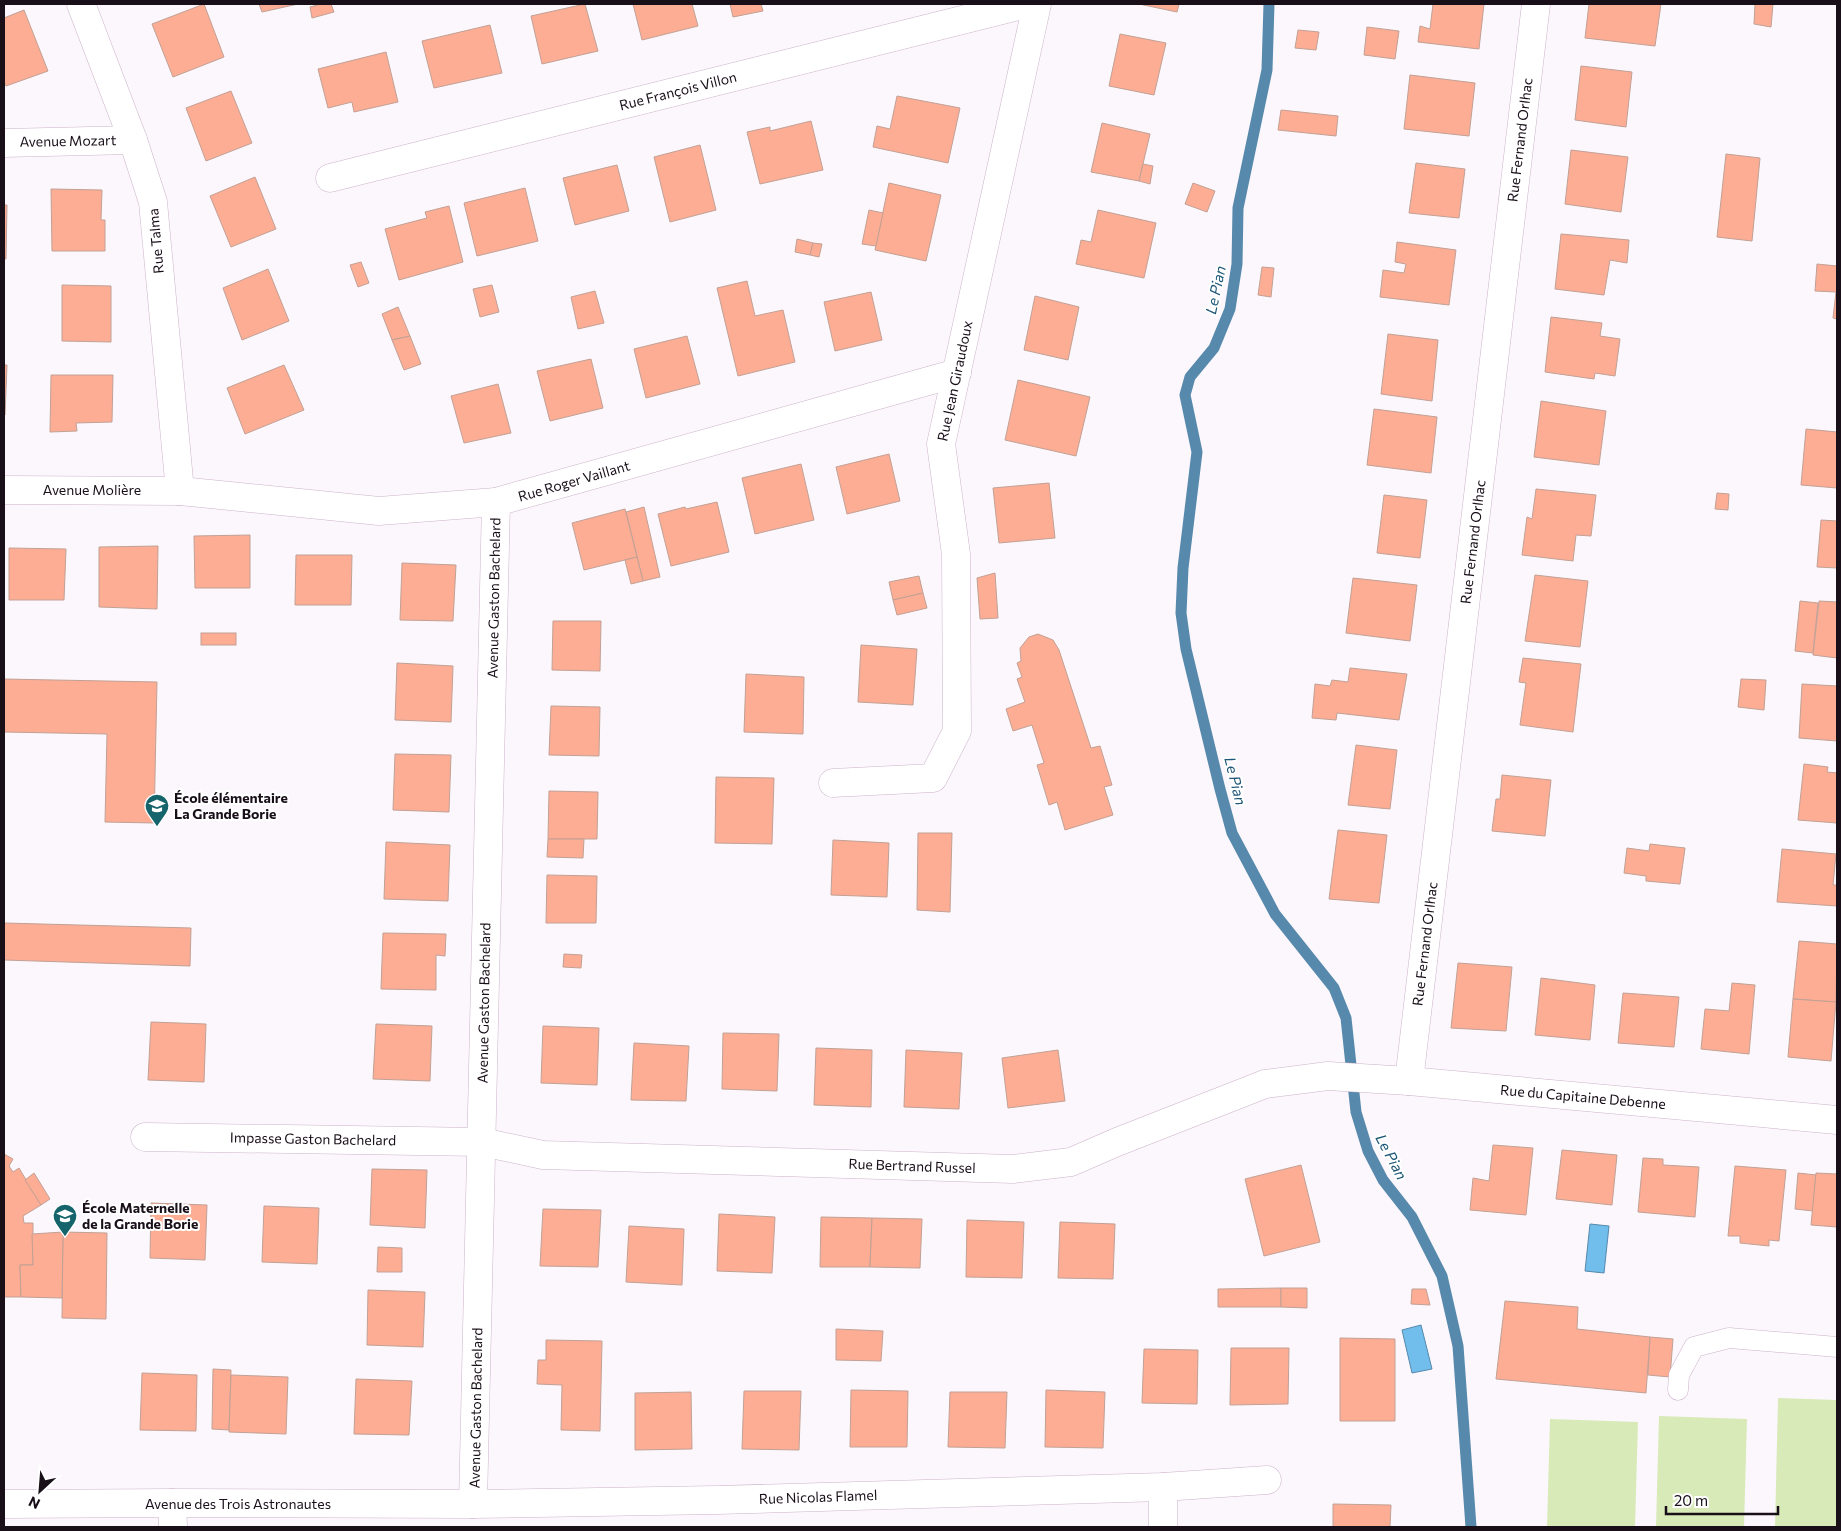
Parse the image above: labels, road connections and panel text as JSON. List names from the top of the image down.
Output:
{
  "streets": {
    "street": [
      "Rue François Villon",
      "Rue Fernand Orlhac",
      "Avenue Mozart",
      "Rue Talma",
      "Rue Jean Giraudoux",
      "Rue Roger Vaillant",
      "Avenue Molière",
      "Avenue Gaston Bachelard",
      "Rue du Capitaine Debenne",
      "Impasse Gaston Bachelard",
      "Rue Bertrand Russel",
      "Rue Nicolas Flamel",
      "Avenue des Trois Astronautes"
    ]
  },
  "crossings": [
    ["Rue Fernand Orlhac", "Rue du Capitaine Debenne"],
    ["Avenue Mozart", "Rue Talma"],
    ["Rue Talma", "Rue Roger Vaillant"],
    ["Rue Talma", "Avenue Molière"],
    ["Rue Jean Giraudoux", "Rue Roger Vaillant"],
    ["Rue Roger Vaillant", "Avenue Molière"],
    ["Rue Roger Vaillant", "Avenue Gaston Bachelard"],
    ["Avenue Gaston Bachelard", "Impasse Gaston Bachelard"],
    ["Avenue Gaston Bachelard", "Rue Bertrand Russel"],
    ["Avenue Gaston Bachelard", "Rue Nicolas Flamel"],
    ["Avenue Gaston Bachelard", "Avenue des Trois Astronautes"],
    ["Rue du Capitaine Debenne", "Rue Bertrand Russel"],
    ["Impasse Gaston Bachelard", "Rue Bertrand Russel"],
    ["Rue Nicolas Flamel", "Avenue des Trois Astronautes"]
  ],
  "water": ["Le Pian"],
  "places": {
    "school or university": ["École élémentaire La Grande Borie", "École Maternelle de la Grande Borie"]
  },
  "scale_bar": "20 m",
  "north": "bottom left"
}
